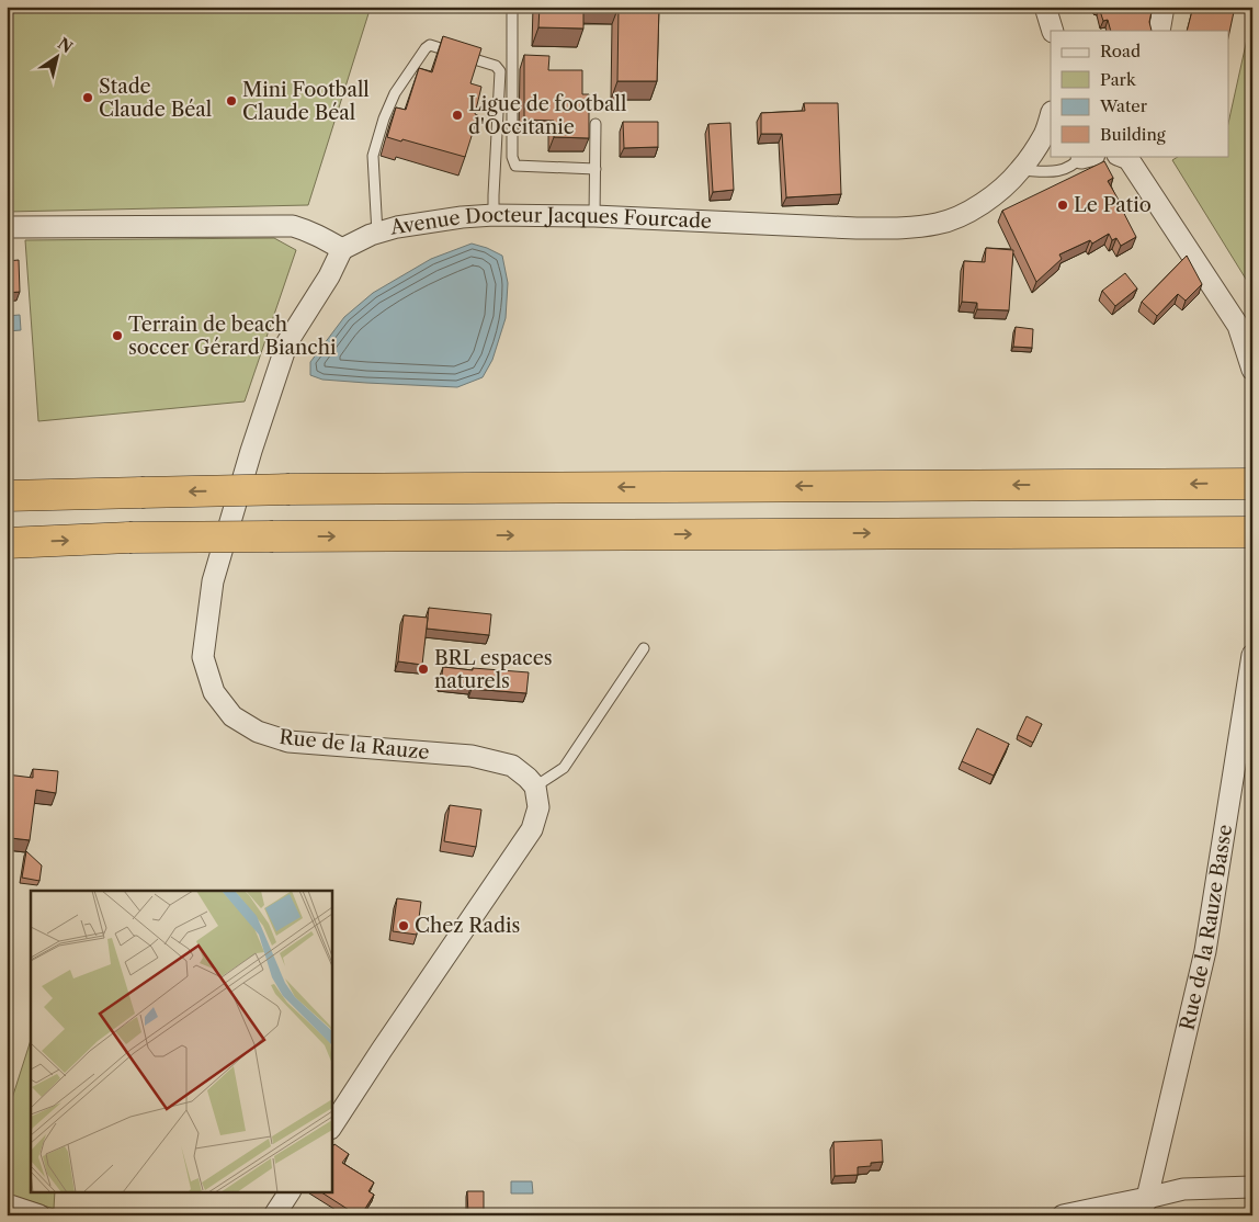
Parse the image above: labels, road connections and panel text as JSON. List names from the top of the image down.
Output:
{
  "streets": {
    "street": ["Avenue Docteur Jacques Fourcade", "Rue de la Rauze", "Rue de la Rauze Basse"]
  },
  "crossings": [
    ["Avenue Docteur Jacques Fourcade", "Rue de la Rauze"]
  ],
  "places": [
    "Stade Claude Béal",
    "Mini Football Claude Béal",
    "Ligue de football d'Occitanie",
    "Le Patio",
    "Terrain de beach soccer Gérard Bianchi",
    "BRL espaces naturels",
    "Chez Radis"
  ],
  "legend": [
    "Road",
    "Park",
    "Water",
    "Building"
  ],
  "north": "top right"
}
